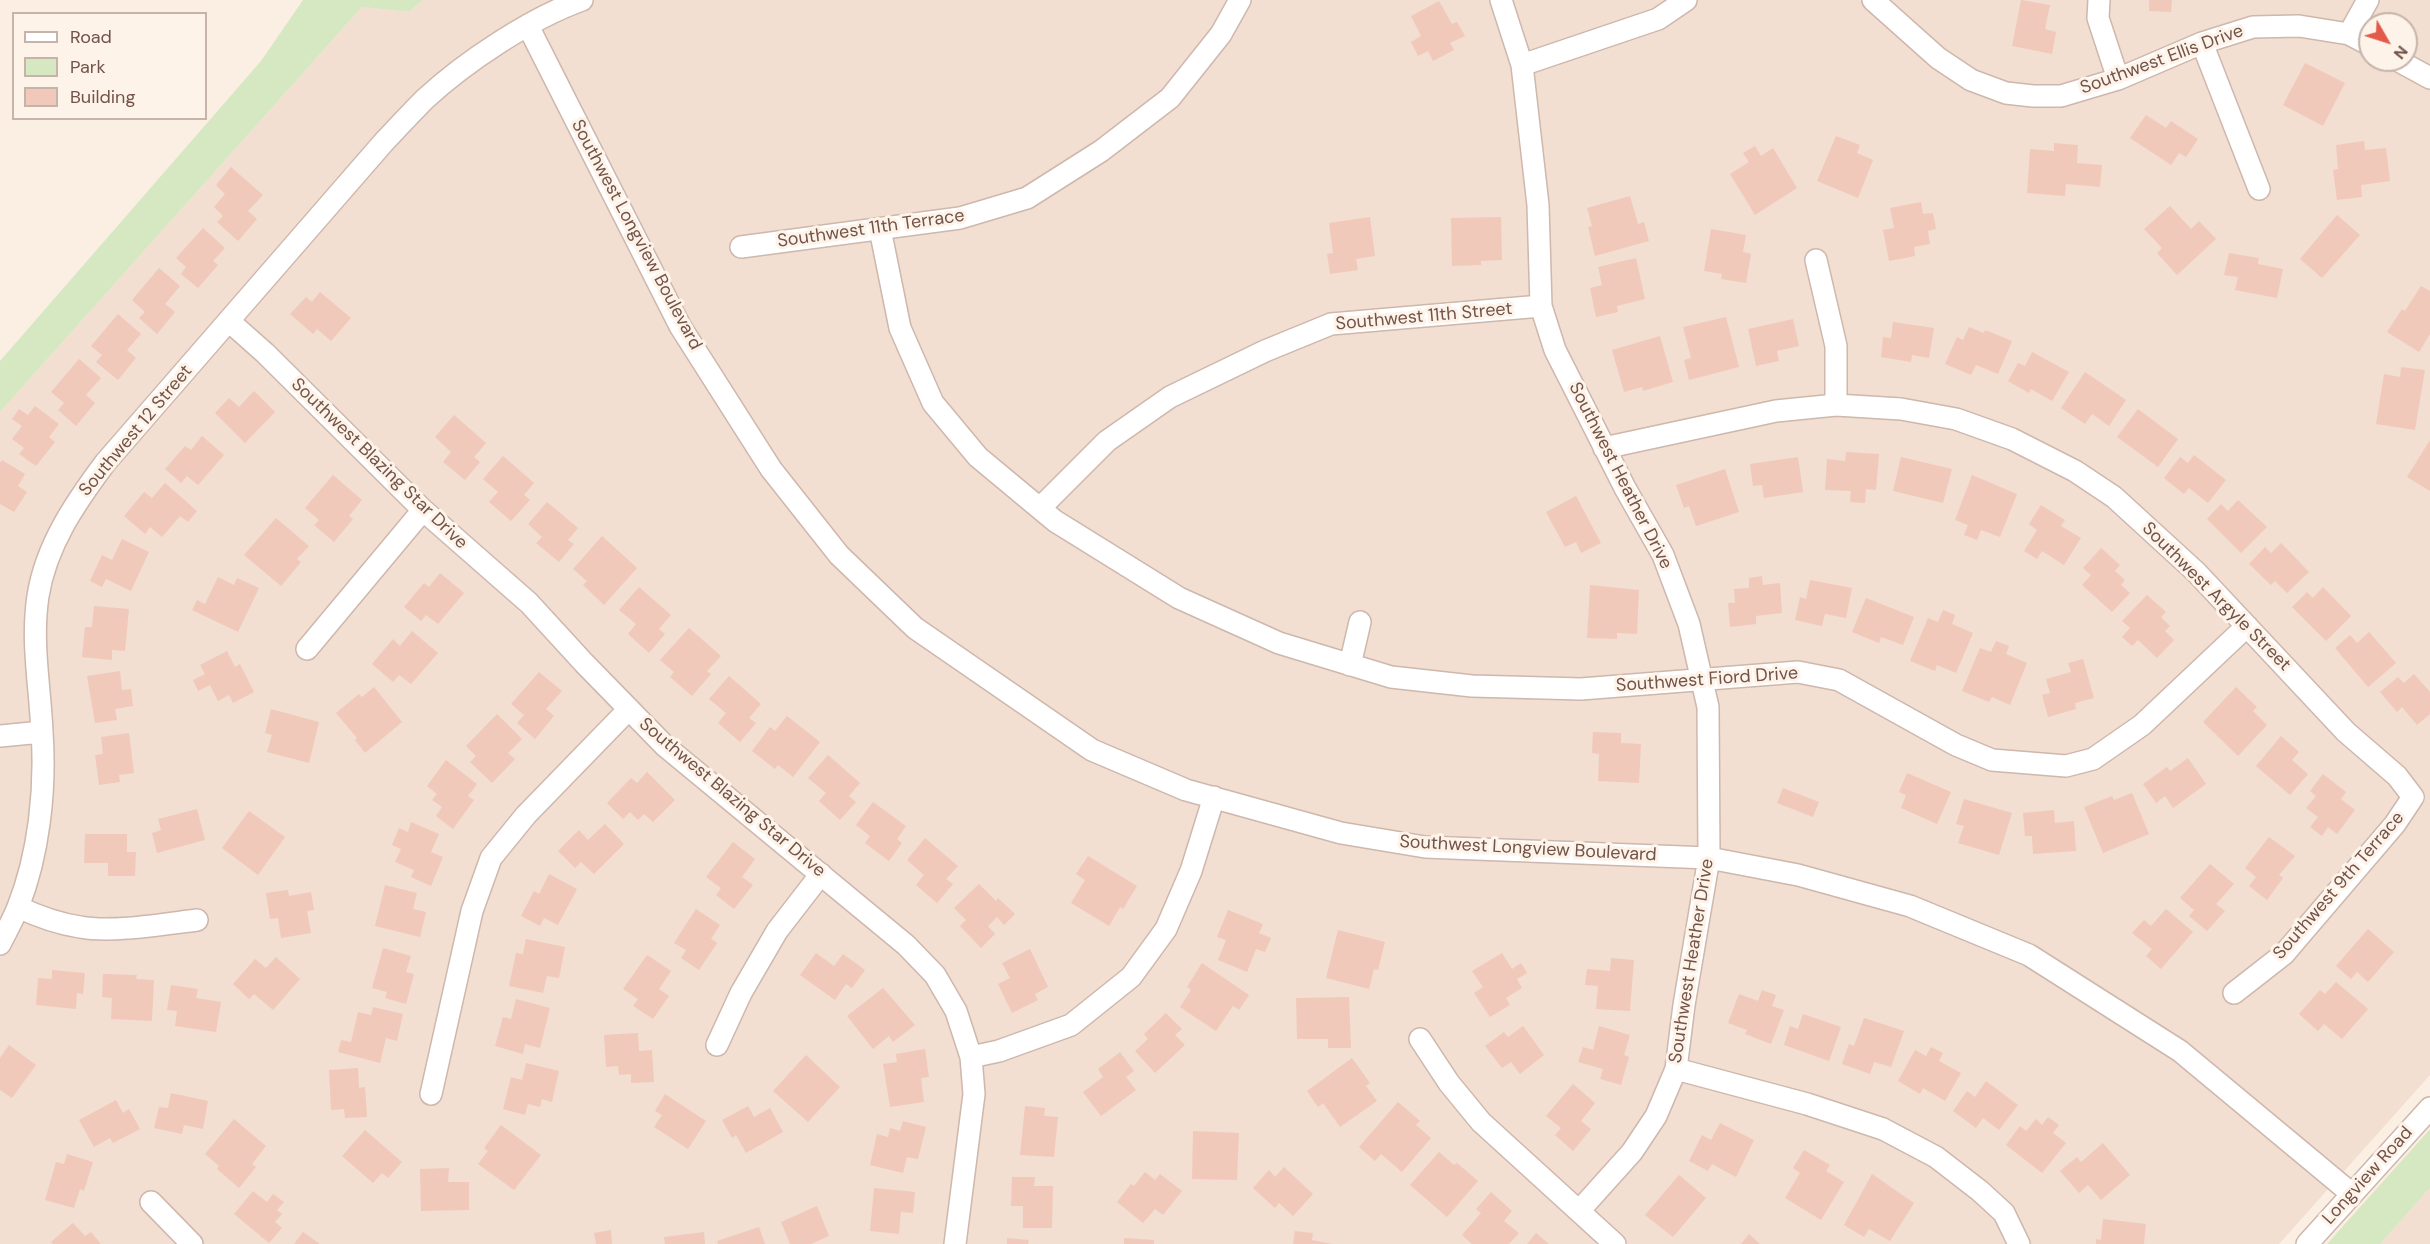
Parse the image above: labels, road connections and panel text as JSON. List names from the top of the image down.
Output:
{
  "streets": {
    "street": [
      "Southwest Ellis Drive",
      "Southwest 11th Terrace",
      "Southwest Longview Boulevard",
      "Southwest 11th Street",
      "Southwest 12 Street",
      "Southwest Blazing Star Drive",
      "Southwest Heather Drive",
      "Southwest Argyle Street",
      "Southwest Fiord Drive",
      "Southwest 9th Terrace",
      "Longview Road"
    ]
  },
  "crossings": [
    ["Southwest 11th Terrace", "Southwest Fiord Drive"],
    ["Southwest Longview Boulevard", "Southwest 12 Street"],
    ["Southwest Longview Boulevard", "Southwest Heather Drive"],
    ["Southwest Longview Boulevard", "Longview Road"],
    ["Southwest 11th Street", "Southwest Heather Drive"],
    ["Southwest 11th Street", "Southwest Fiord Drive"],
    ["Southwest 12 Street", "Southwest Blazing Star Drive"],
    ["Southwest Heather Drive", "Southwest Argyle Street"],
    ["Southwest Heather Drive", "Southwest Fiord Drive"],
    ["Southwest Argyle Street", "Southwest Fiord Drive"],
    ["Southwest Argyle Street", "Southwest 9th Terrace"]
  ],
  "legend": ["Road", "Park", "Building"],
  "north": "bottom right"
}
